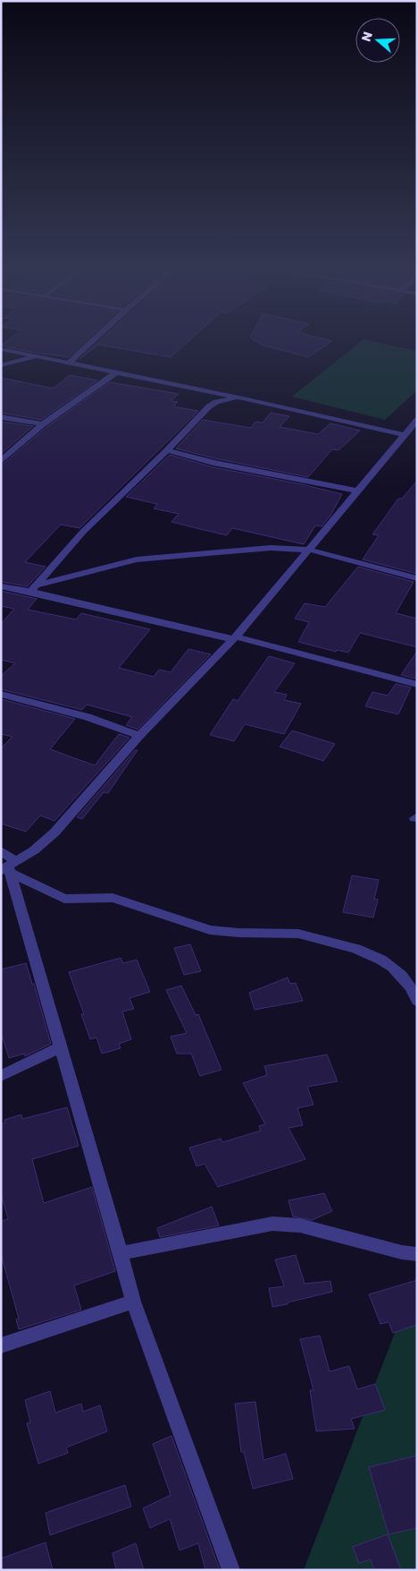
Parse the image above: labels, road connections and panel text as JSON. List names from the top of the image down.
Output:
{
  "north": "left"
}
